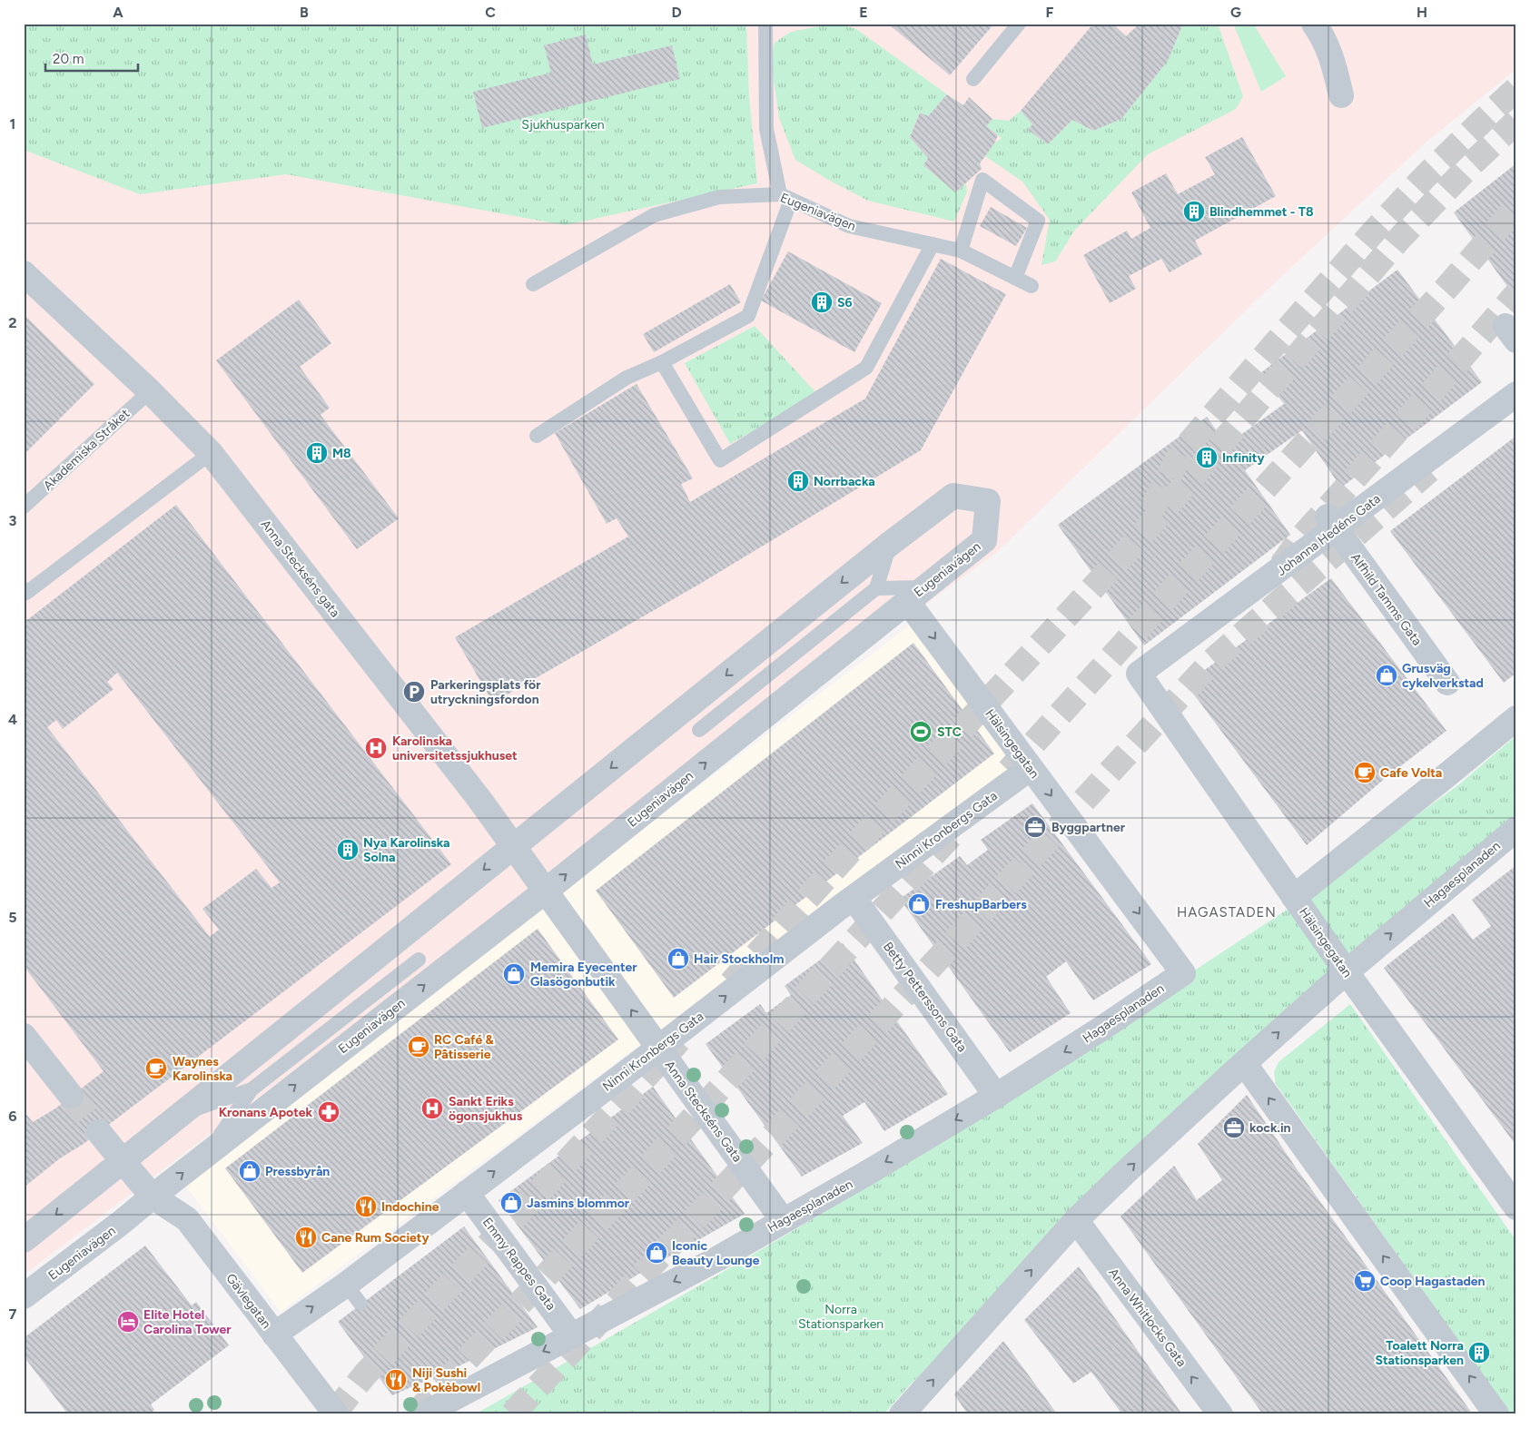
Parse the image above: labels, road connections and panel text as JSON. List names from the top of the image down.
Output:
{
  "streets": {
    "street": [
      "Eugeniavägen",
      "Johanna Hedéns Gata",
      "Anna Steckséns gata",
      "Alfhild Tamms Gata",
      "Hälsingegatan",
      "Ninni Kronbergs Gata",
      "Hagaesplanaden",
      "Betty Petterssons Gata",
      "Anna Steckséns Gata",
      "Emmy Rappes Gata",
      "Gävlegatan",
      "Anna Whitlocks Gata"
    ],
    "lane": ["Akademiska Stråket"]
  },
  "crossings": [
    ["Eugeniavägen", "Anna Steckséns gata"],
    ["Eugeniavägen", "Hälsingegatan"],
    ["Eugeniavägen", "Anna Steckséns Gata"],
    ["Eugeniavägen", "Gävlegatan"],
    ["Akademiska Stråket", "Anna Steckséns gata"],
    ["Johanna Hedéns Gata", "Alfhild Tamms Gata"],
    ["Johanna Hedéns Gata", "Hälsingegatan"],
    ["Anna Steckséns gata", "Anna Steckséns Gata"],
    ["Hälsingegatan", "Ninni Kronbergs Gata"],
    ["Hälsingegatan", "Hagaesplanaden"],
    ["Ninni Kronbergs Gata", "Betty Petterssons Gata"],
    ["Ninni Kronbergs Gata", "Anna Steckséns Gata"],
    ["Ninni Kronbergs Gata", "Emmy Rappes Gata"],
    ["Ninni Kronbergs Gata", "Gävlegatan"],
    ["Hagaesplanaden", "Betty Petterssons Gata"],
    ["Hagaesplanaden", "Anna Steckséns Gata"],
    ["Hagaesplanaden", "Emmy Rappes Gata"],
    ["Hagaesplanaden", "Anna Whitlocks Gata"]
  ],
  "one_way": ["Ninni Kronbergs Gata", "Anna Steckséns Gata", "Anna Whitlocks Gata"],
  "districts": ["HAGASTADEN"],
  "parks": ["Sjukhusparken", "Norra Stationsparken"],
  "places": {
    "building": [
      "Blindhemmet - T8",
      "S6",
      "M8",
      "Infinity",
      "Norrbacka",
      "Nya Karolinska Solna",
      "Toalett Norra Stationsparken"
    ],
    "shop": [
      "Grusväg cykelverkstad",
      "FreshupBarbers",
      "Hair Stockholm",
      "Memira Eyecenter Glasögonbutik",
      "Pressbyrån",
      "Jasmins blommor",
      "Iconic Beauty Lounge"
    ],
    "parking": ["Parkeringsplats för utryckningsfordon"],
    "sports": ["STC"],
    "hospital": ["Karolinska universitetssjukhuset", "Sankt Eriks ögonsjukhus"],
    "cafe": ["Cafe Volta", "RC Café & Pâtisserie", "Waynes Karolinska"],
    "office": ["Byggpartner", "kock.in"],
    "pharmacy": ["Kronans Apotek"],
    "restaurant": ["Indochine", "Cane Rum Society", "Niji Sushi & Pokèbowl"],
    "supermarket": ["Coop Hagastaden"],
    "hotel": ["Elite Hotel Carolina Tower"]
  },
  "scale_bar": "20 m",
  "grid": {
    "columns": [
      "A",
      "B",
      "C",
      "D",
      "E",
      "F",
      "G",
      "H"
    ],
    "rows": [
      "1",
      "2",
      "3",
      "4",
      "5",
      "6",
      "7"
    ]
  }
}
